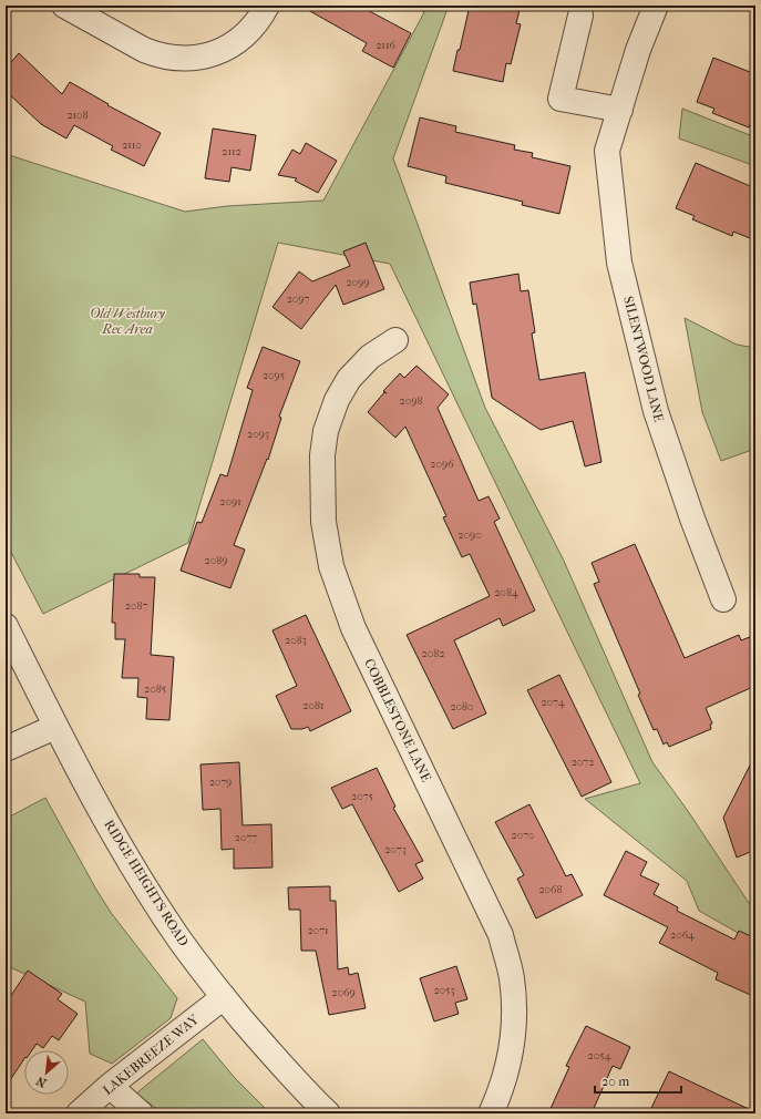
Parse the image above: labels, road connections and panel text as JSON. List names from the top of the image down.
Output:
{
  "streets": {
    "street": [
      "SILENTWOOD LANE",
      "COBBLESTONE LANE",
      "RIDGE HEIGHTS ROAD",
      "LAKEBREEZE WAY"
    ]
  },
  "crossings": [
    ["RIDGE HEIGHTS ROAD", "LAKEBREEZE WAY"]
  ],
  "parks": ["Old Westbury Rec Area"],
  "house_numbers": [
    "2116",
    "2108",
    "2110",
    "2112",
    "2099",
    "2097",
    "2095",
    "2098",
    "2093",
    "2096",
    "2091",
    "2090",
    "2089",
    "2084",
    "2087",
    "2083",
    "2082",
    "2085",
    "2074",
    "2081",
    "2080",
    "2072",
    "2079",
    "2075",
    "2070",
    "2077",
    "2073",
    "2068",
    "2071",
    "2064",
    "2053",
    "2069",
    "2054"
  ],
  "scale_bar": "20 m",
  "north": "bottom left"
}
